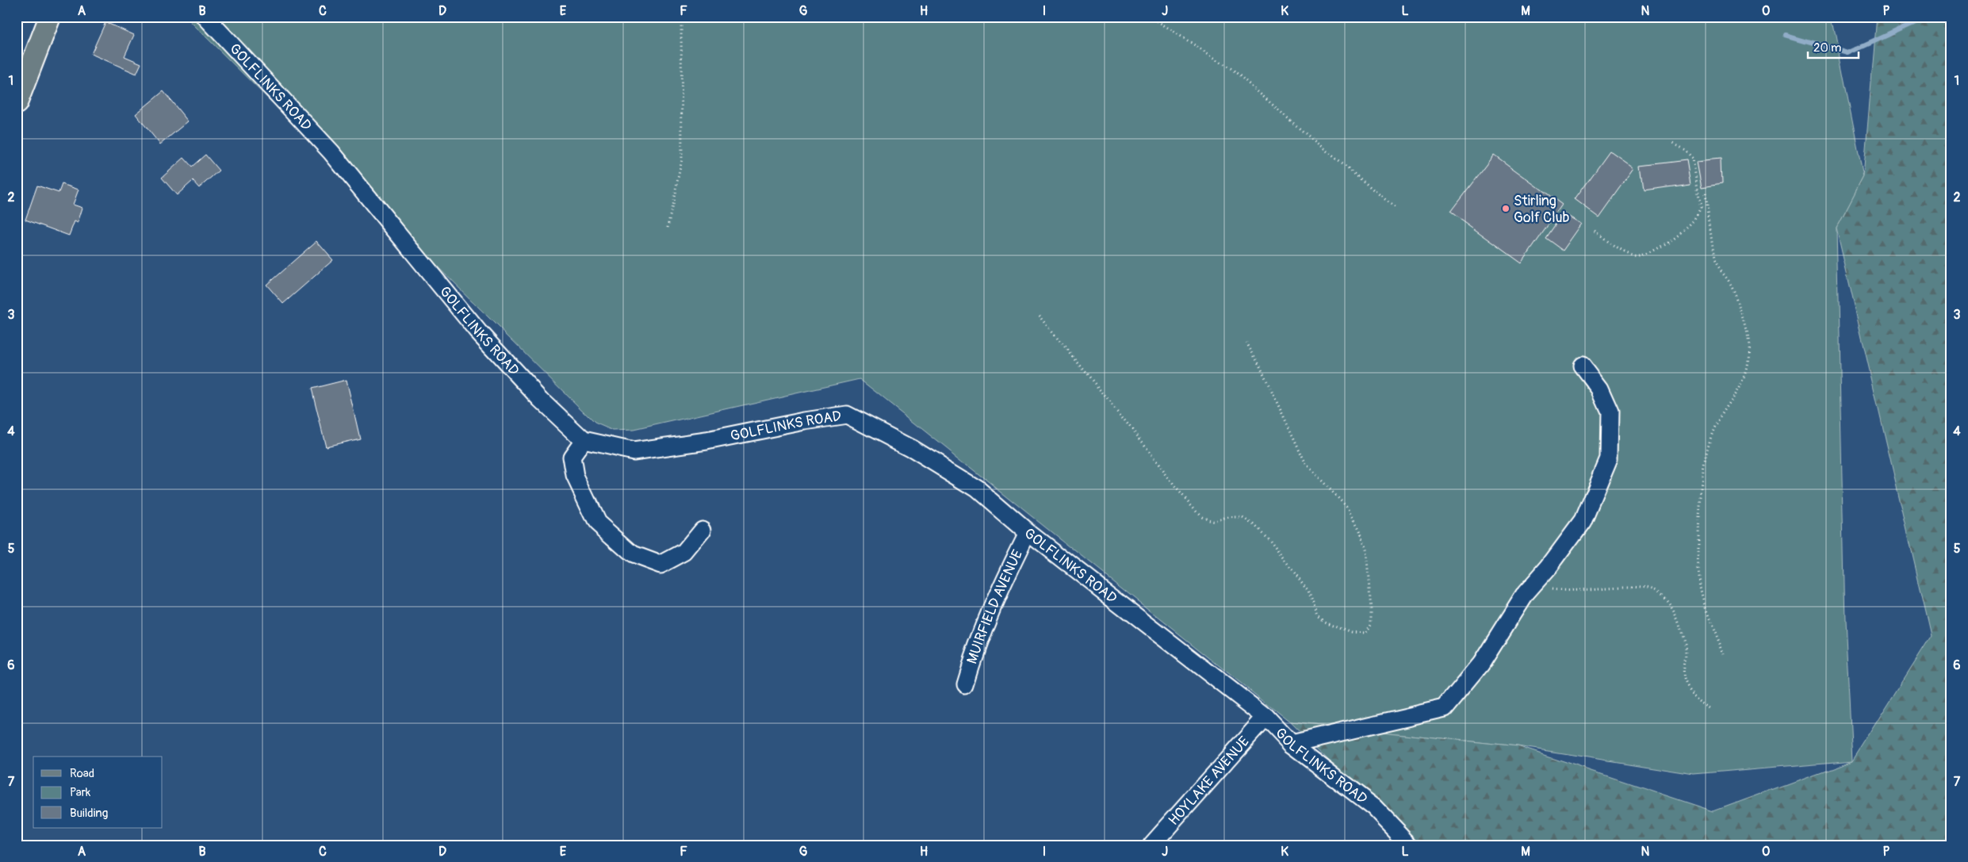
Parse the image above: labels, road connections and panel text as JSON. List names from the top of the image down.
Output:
{
  "streets": {
    "street": ["GOLFLINKS ROAD", "MUIRFIELD AVENUE", "HOYLAKE AVENUE"]
  },
  "crossings": [
    ["GOLFLINKS ROAD", "MUIRFIELD AVENUE"],
    ["GOLFLINKS ROAD", "HOYLAKE AVENUE"]
  ],
  "places": ["Stirling Golf Club"],
  "legend": ["Road", "Park", "Building"],
  "scale_bar": "20 m",
  "grid": {
    "columns": [
      "A",
      "B",
      "C",
      "D",
      "E",
      "F",
      "G",
      "H",
      "I",
      "J",
      "K",
      "L",
      "M",
      "N",
      "O",
      "P"
    ],
    "rows": [
      "1",
      "2",
      "3",
      "4",
      "5",
      "6",
      "7"
    ]
  }
}
